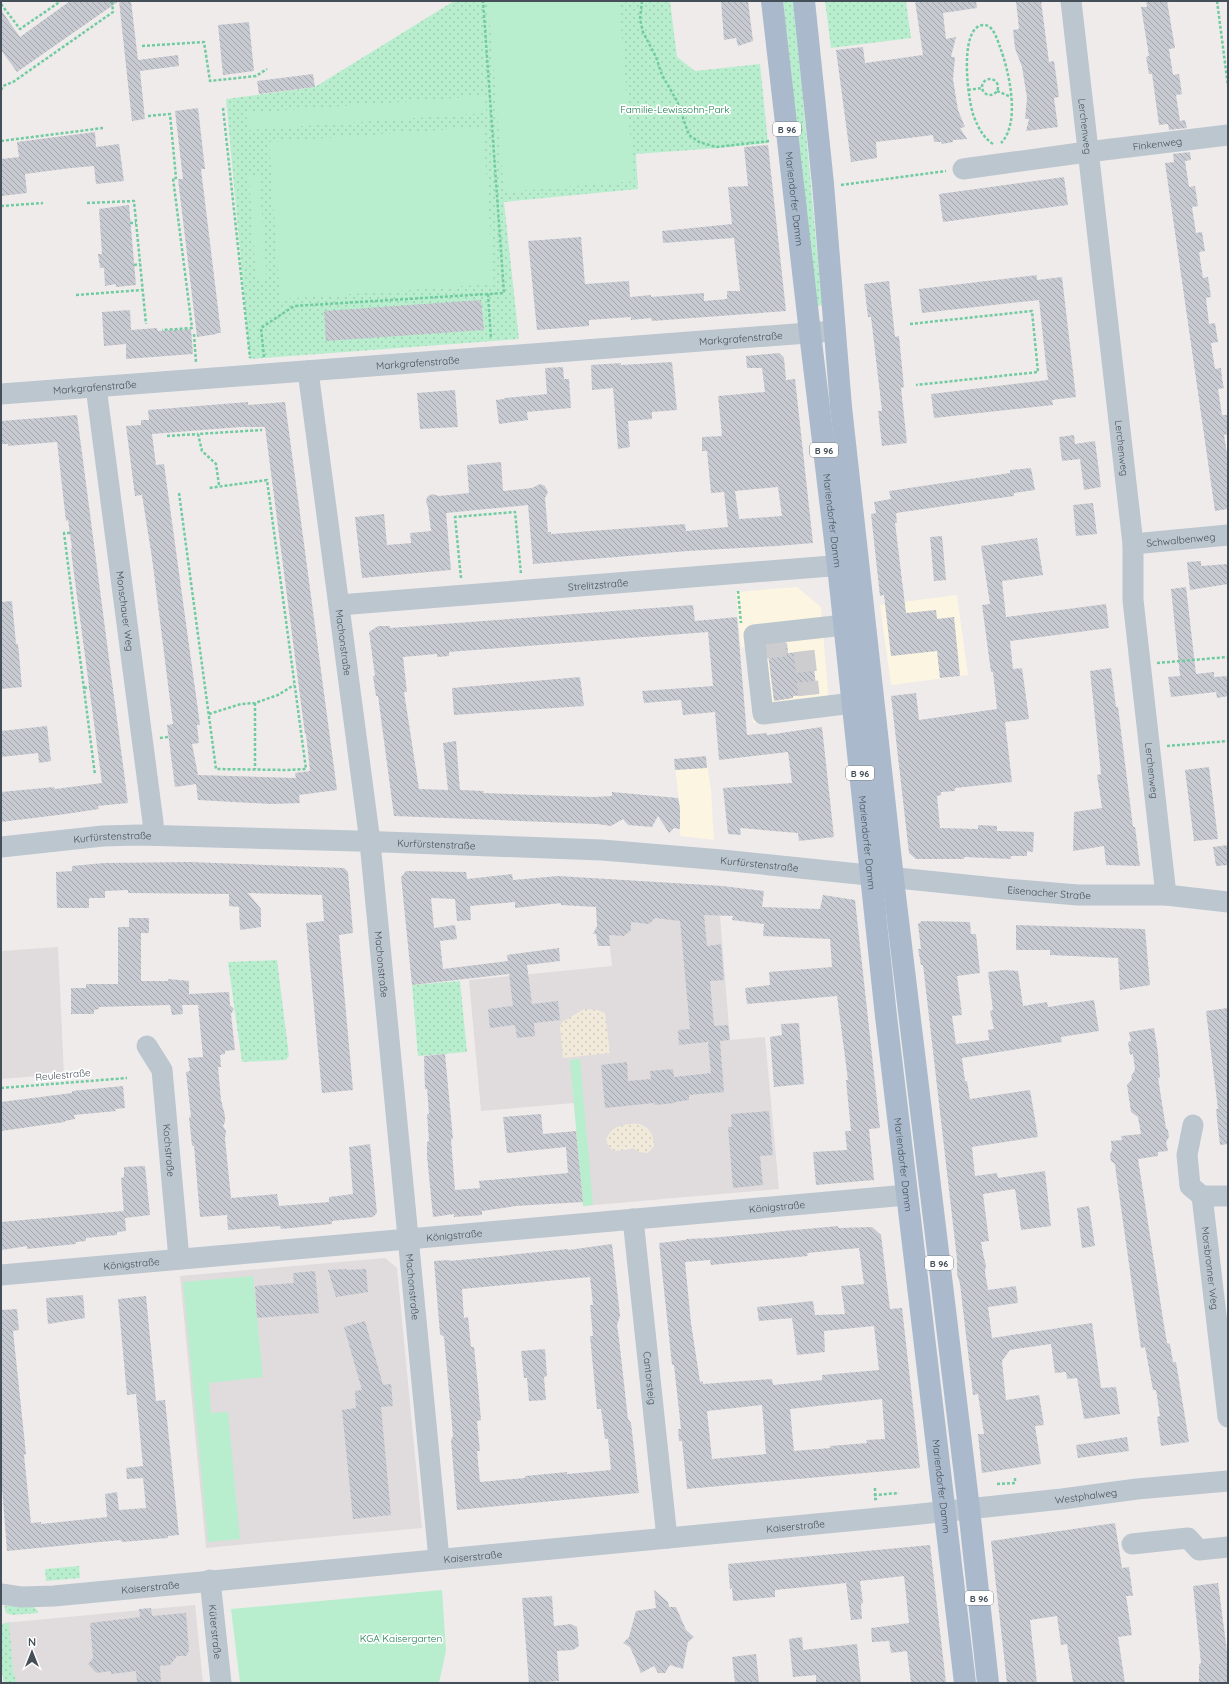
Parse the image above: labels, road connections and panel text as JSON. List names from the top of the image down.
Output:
{
  "streets": {
    "main road": ["B 96", "Mariendorfer Damm"],
    "street": [
      "Lerchenweg",
      "Finkenweg",
      "Markgrafenstraße",
      "Schwalbenweg",
      "Strelitzstraße",
      "Monschauer Weg",
      "Machonstraße",
      "Kurfürstenstraße",
      "Eisenacher Straße",
      "Kochstraße",
      "Königstraße",
      "Morsbronner Weg",
      "Cantorsteig",
      "Westphalweg",
      "Kaiserstraße",
      "Küterstraße"
    ],
    "path": ["Reulestraße"]
  },
  "crossings": [
    ["Lerchenweg", "Finkenweg"],
    ["Lerchenweg", "Schwalbenweg"],
    ["Lerchenweg", "Eisenacher Straße"],
    ["Mariendorfer Damm", "Markgrafenstraße"],
    ["Mariendorfer Damm", "Strelitzstraße"],
    ["Mariendorfer Damm", "Kurfürstenstraße"],
    ["Mariendorfer Damm", "Eisenacher Straße"],
    ["Mariendorfer Damm", "Königstraße"],
    ["Mariendorfer Damm", "Westphalweg"],
    ["Mariendorfer Damm", "Kaiserstraße"],
    ["Markgrafenstraße", "Monschauer Weg"],
    ["Markgrafenstraße", "Machonstraße"],
    ["Strelitzstraße", "Machonstraße"],
    ["Monschauer Weg", "Kurfürstenstraße"],
    ["Machonstraße", "Kurfürstenstraße"],
    ["Machonstraße", "Königstraße"],
    ["Machonstraße", "Kaiserstraße"],
    ["Kurfürstenstraße", "Eisenacher Straße"],
    ["Kochstraße", "Königstraße"],
    ["Königstraße", "Cantorsteig"],
    ["Cantorsteig", "Kaiserstraße"],
    ["Westphalweg", "Kaiserstraße"],
    ["Kaiserstraße", "Küterstraße"]
  ],
  "parks": ["Familie-Lewissohn-Park", "KGA Kaisergarten"],
  "north": "top"
}
